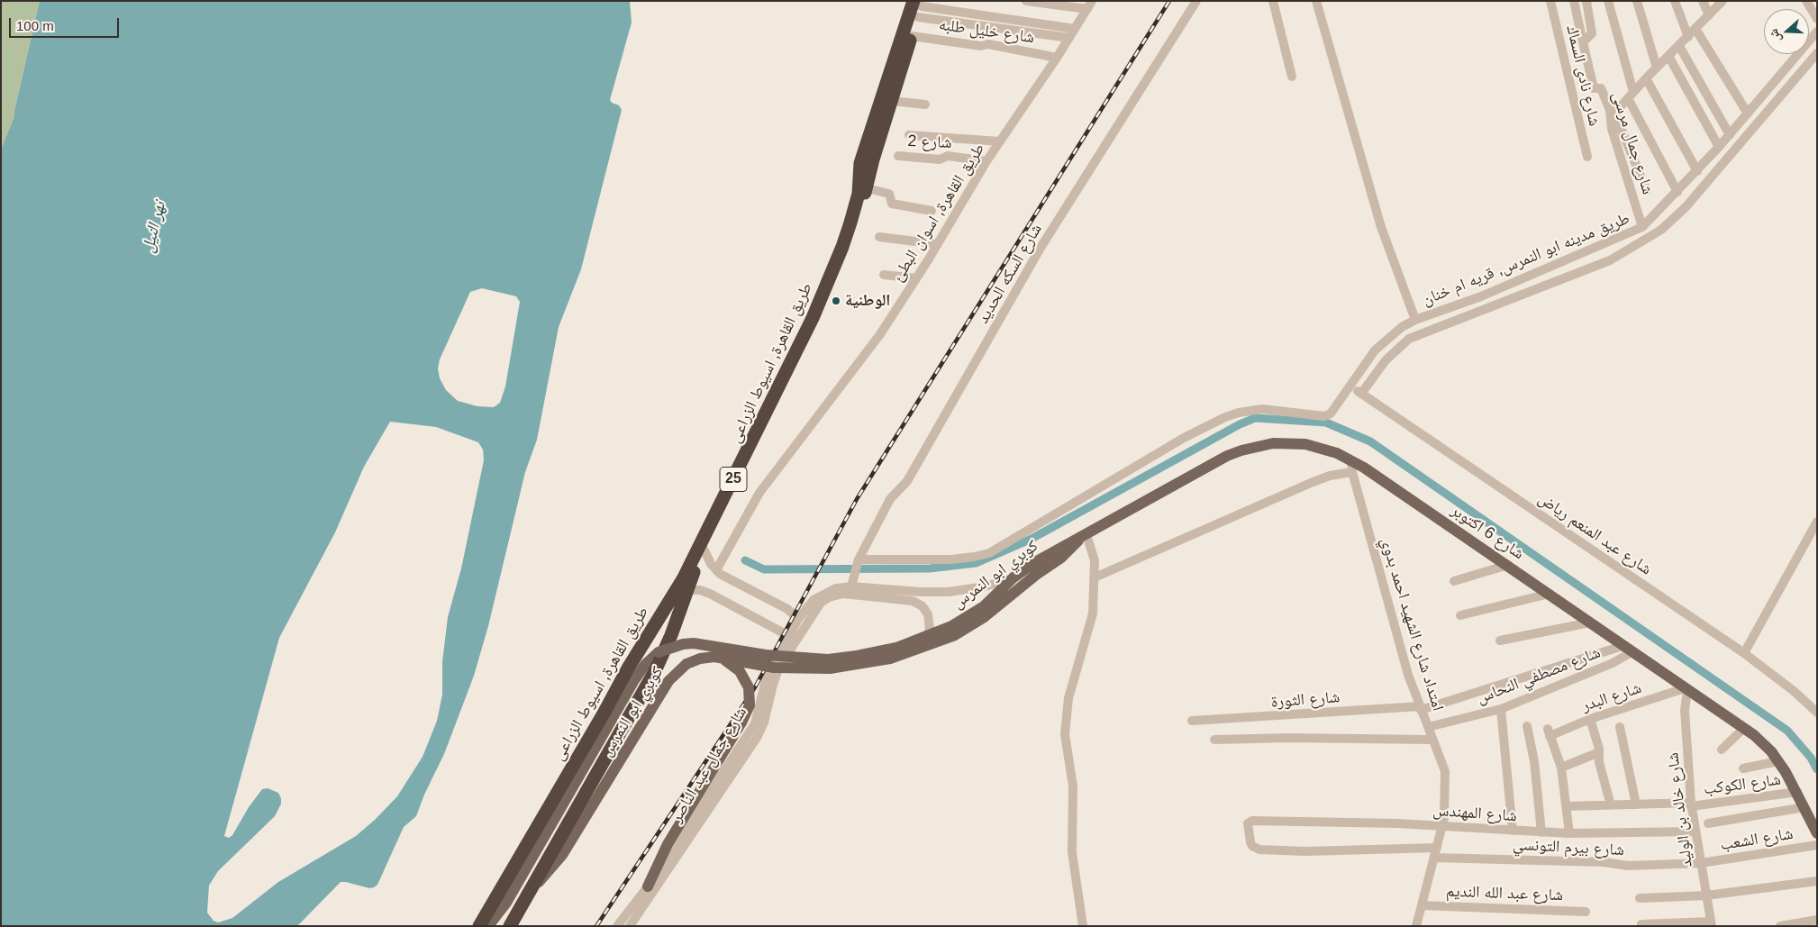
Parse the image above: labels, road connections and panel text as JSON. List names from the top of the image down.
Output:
{
  "streets": {
    "highway": ["طريق القاهرة, اسيوط الزراعى", "25"],
    "main road": ["شارع 6 اكتوبر", "كوبري ابو النمرس"],
    "street": [
      "شارع خليل طلبه",
      "شارع نادى السماك",
      "شارع 2",
      "شارع جمال مرسى",
      "طريق القاهرة, اسوان البطئ",
      "طريق مدينه ابو النمرس, قريه ام خنان",
      "شارع السكه الحديد",
      "شارع عبد المنعم رياض",
      "امتداد شارع الشهيد احمد بدوي",
      "شارع مصطفي النحاس",
      "شارع البدر",
      "شارع الثورة",
      "شارع جمال عبد الناصر",
      "شارع الكوكب",
      "شارع خالد بن الوليد",
      "شارع المهندس",
      "شارع الشعب",
      "شارع بيرم التونسي",
      "شارع عبد الله النديم"
    ]
  },
  "crossings": [
    ["شارع خليل طلبه", "طريق القاهرة, اسوان البطئ"],
    ["شارع خليل طلبه", "طريق القاهرة, اسيوط الزراعى"],
    ["شارع 2", "طريق القاهرة, اسوان البطئ"],
    ["شارع جمال مرسى", "طريق مدينه ابو النمرس, قريه ام خنان"],
    ["طريق مدينه ابو النمرس, قريه ام خنان", "شارع السكه الحديد"],
    ["طريق مدينه ابو النمرس, قريه ام خنان", "شارع عبد المنعم رياض"],
    ["شارع السكه الحديد", "شارع جمال عبد الناصر"],
    ["طريق القاهرة, اسيوط الزراعى", "كوبري ابو النمرس"],
    ["شارع 6 اكتوبر", "كوبري ابو النمرس"],
    ["شارع 6 اكتوبر", "امتداد شارع الشهيد احمد بدوي"],
    ["شارع 6 اكتوبر", "شارع مصطفي النحاس"],
    ["شارع 6 اكتوبر", "شارع البدر"],
    ["شارع 6 اكتوبر", "شارع الثورة"],
    ["شارع 6 اكتوبر", "شارع الكوكب"],
    ["شارع 6 اكتوبر", "شارع خالد بن الوليد"],
    ["كوبري ابو النمرس", "شارع جمال عبد الناصر"],
    ["امتداد شارع الشهيد احمد بدوي", "شارع مصطفي النحاس"],
    ["امتداد شارع الشهيد احمد بدوي", "شارع الثورة"],
    ["امتداد شارع الشهيد احمد بدوي", "شارع المهندس"],
    ["امتداد شارع الشهيد احمد بدوي", "شارع بيرم التونسي"],
    ["امتداد شارع الشهيد احمد بدوي", "شارع عبد الله النديم"],
    ["شارع مصطفي النحاس", "شارع الثورة"],
    ["شارع البدر", "شارع خالد بن الوليد"],
    ["شارع الكوكب", "شارع خالد بن الوليد"],
    ["شارع خالد بن الوليد", "شارع المهندس"],
    ["شارع خالد بن الوليد", "شارع الشعب"],
    ["شارع خالد بن الوليد", "شارع بيرم التونسي"],
    ["شارع الشعب", "شارع بيرم التونسي"]
  ],
  "water": ["نهر النيل"],
  "places": ["الوطنية"],
  "scale_bar": "100 m",
  "north": "left"
}
